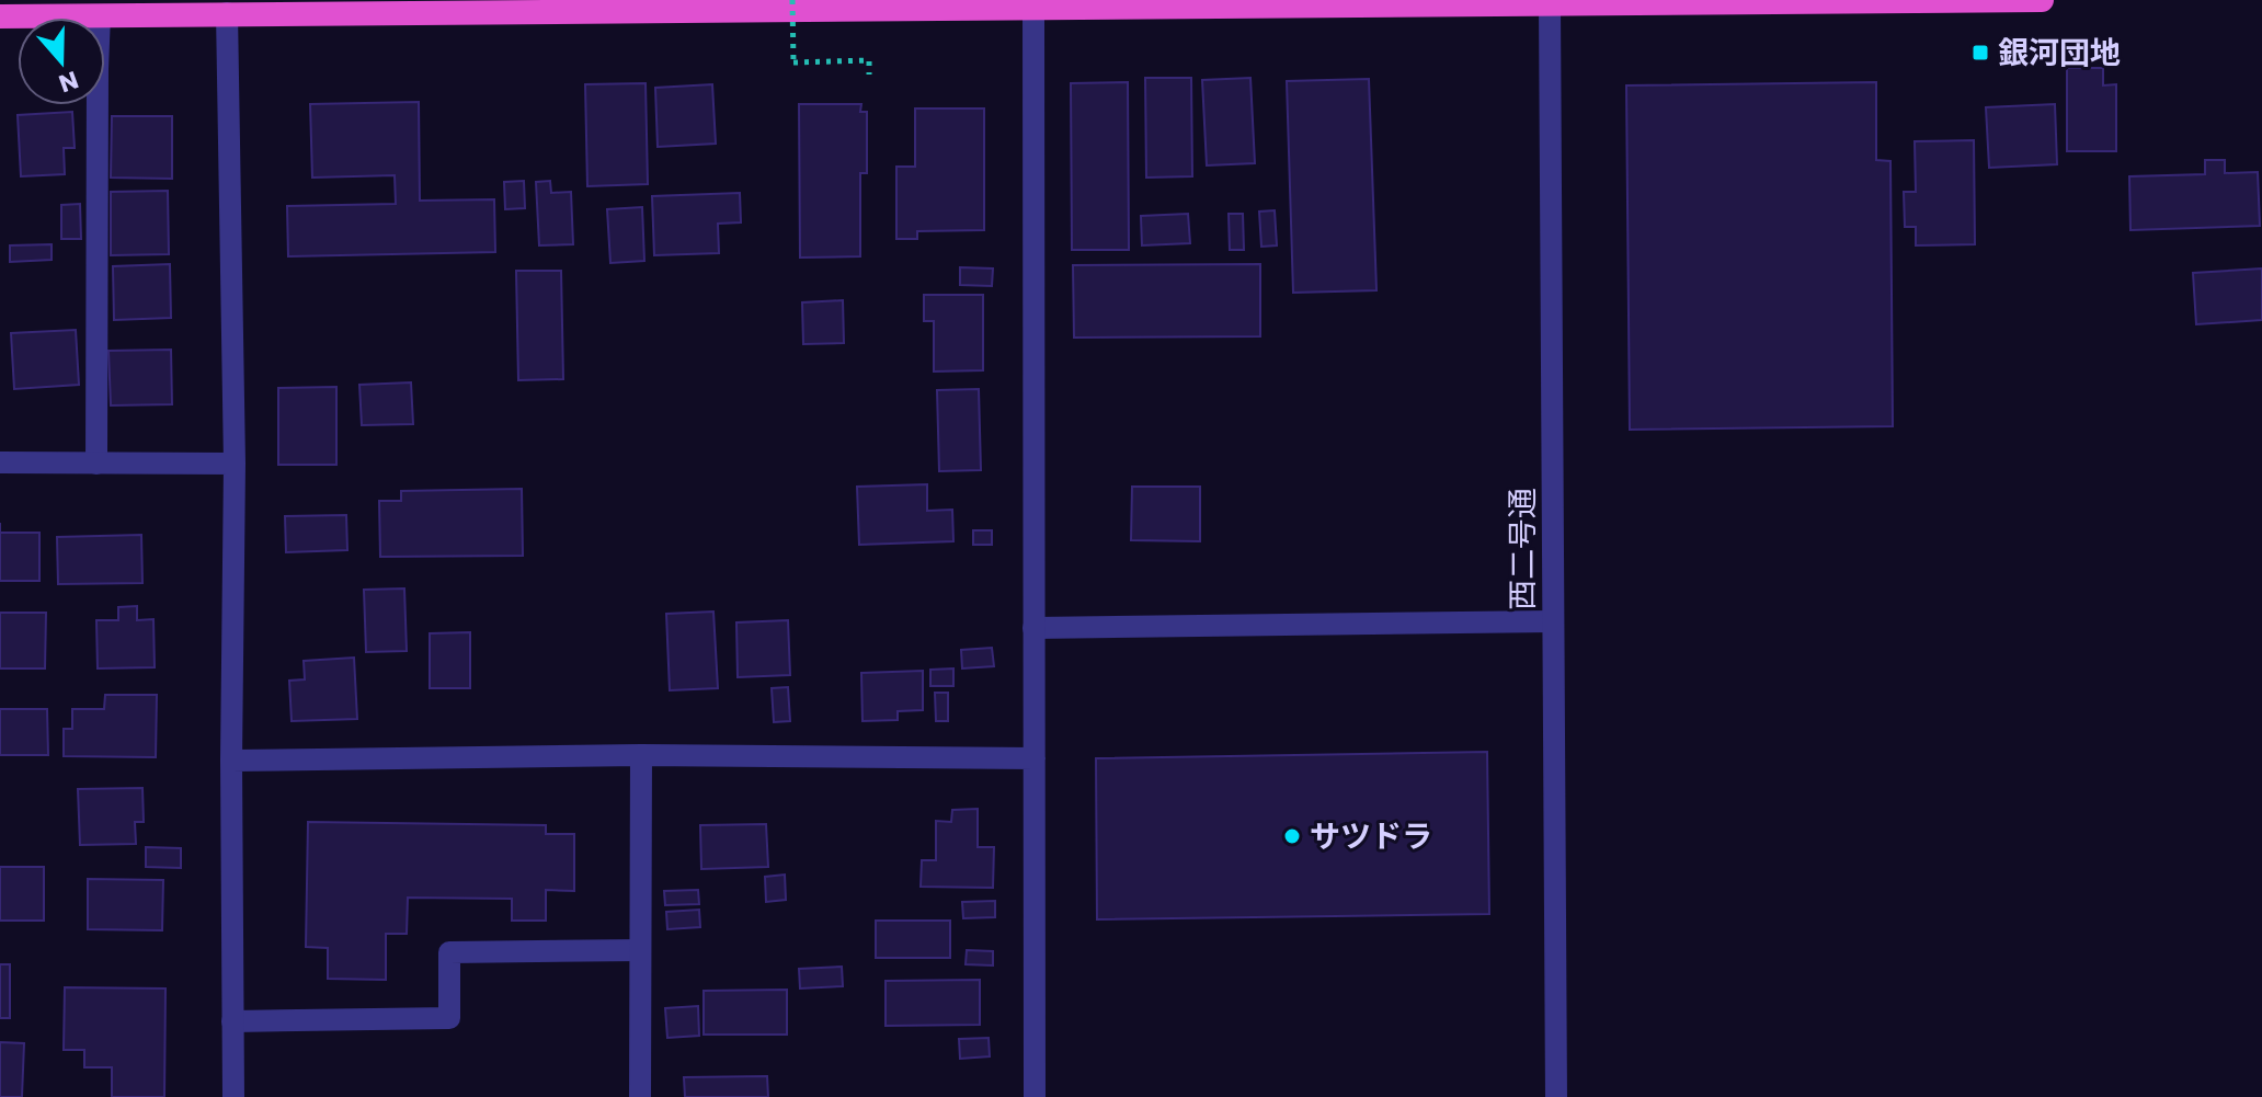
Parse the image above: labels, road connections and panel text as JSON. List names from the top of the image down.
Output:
{
  "streets": {
    "street": ["西二号通"]
  },
  "places": {
    "transit": ["銀河団地"],
    "other": ["サツドラ"]
  },
  "north": "bottom"
}
